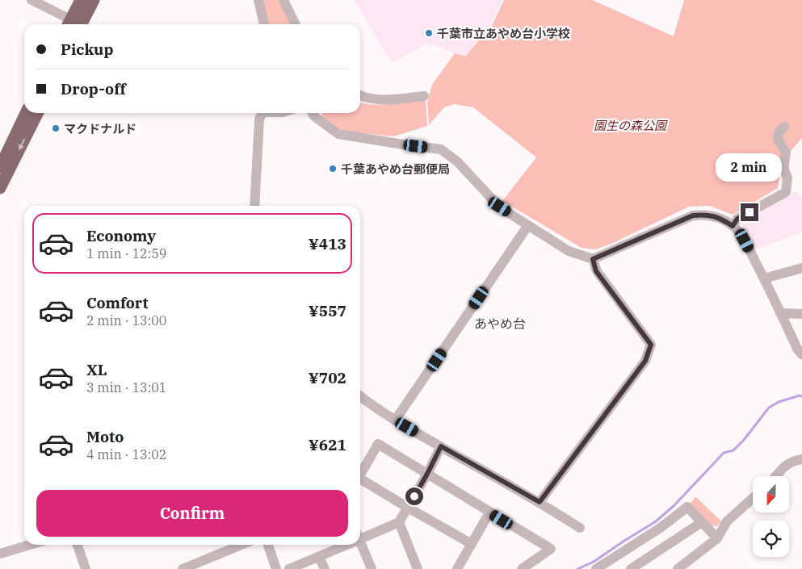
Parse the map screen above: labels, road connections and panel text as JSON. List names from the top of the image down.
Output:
{
  "districts": ["あやめ台"],
  "parks": ["園生の森公園"],
  "places": ["千葉市立あやめ台小学校", "マクドナルド", "千葉あやめ台郵便局"],
  "north": "bottom",
  "page": {
    "banner": ["Pickup", "Drop-off"],
    "bubble": "2 min",
    "list": [
      {
        "name": "Economy",
        "note": "1 min · 12:59",
        "value": "¥413"
      },
      {
        "name": "Comfort",
        "note": "2 min · 13:00",
        "value": "¥557"
      },
      {
        "name": "XL",
        "note": "3 min · 13:01",
        "value": "¥702"
      },
      {
        "name": "Moto",
        "note": "4 min · 13:02",
        "value": "¥621"
      }
    ],
    "buttons": "Confirm"
  }
}
